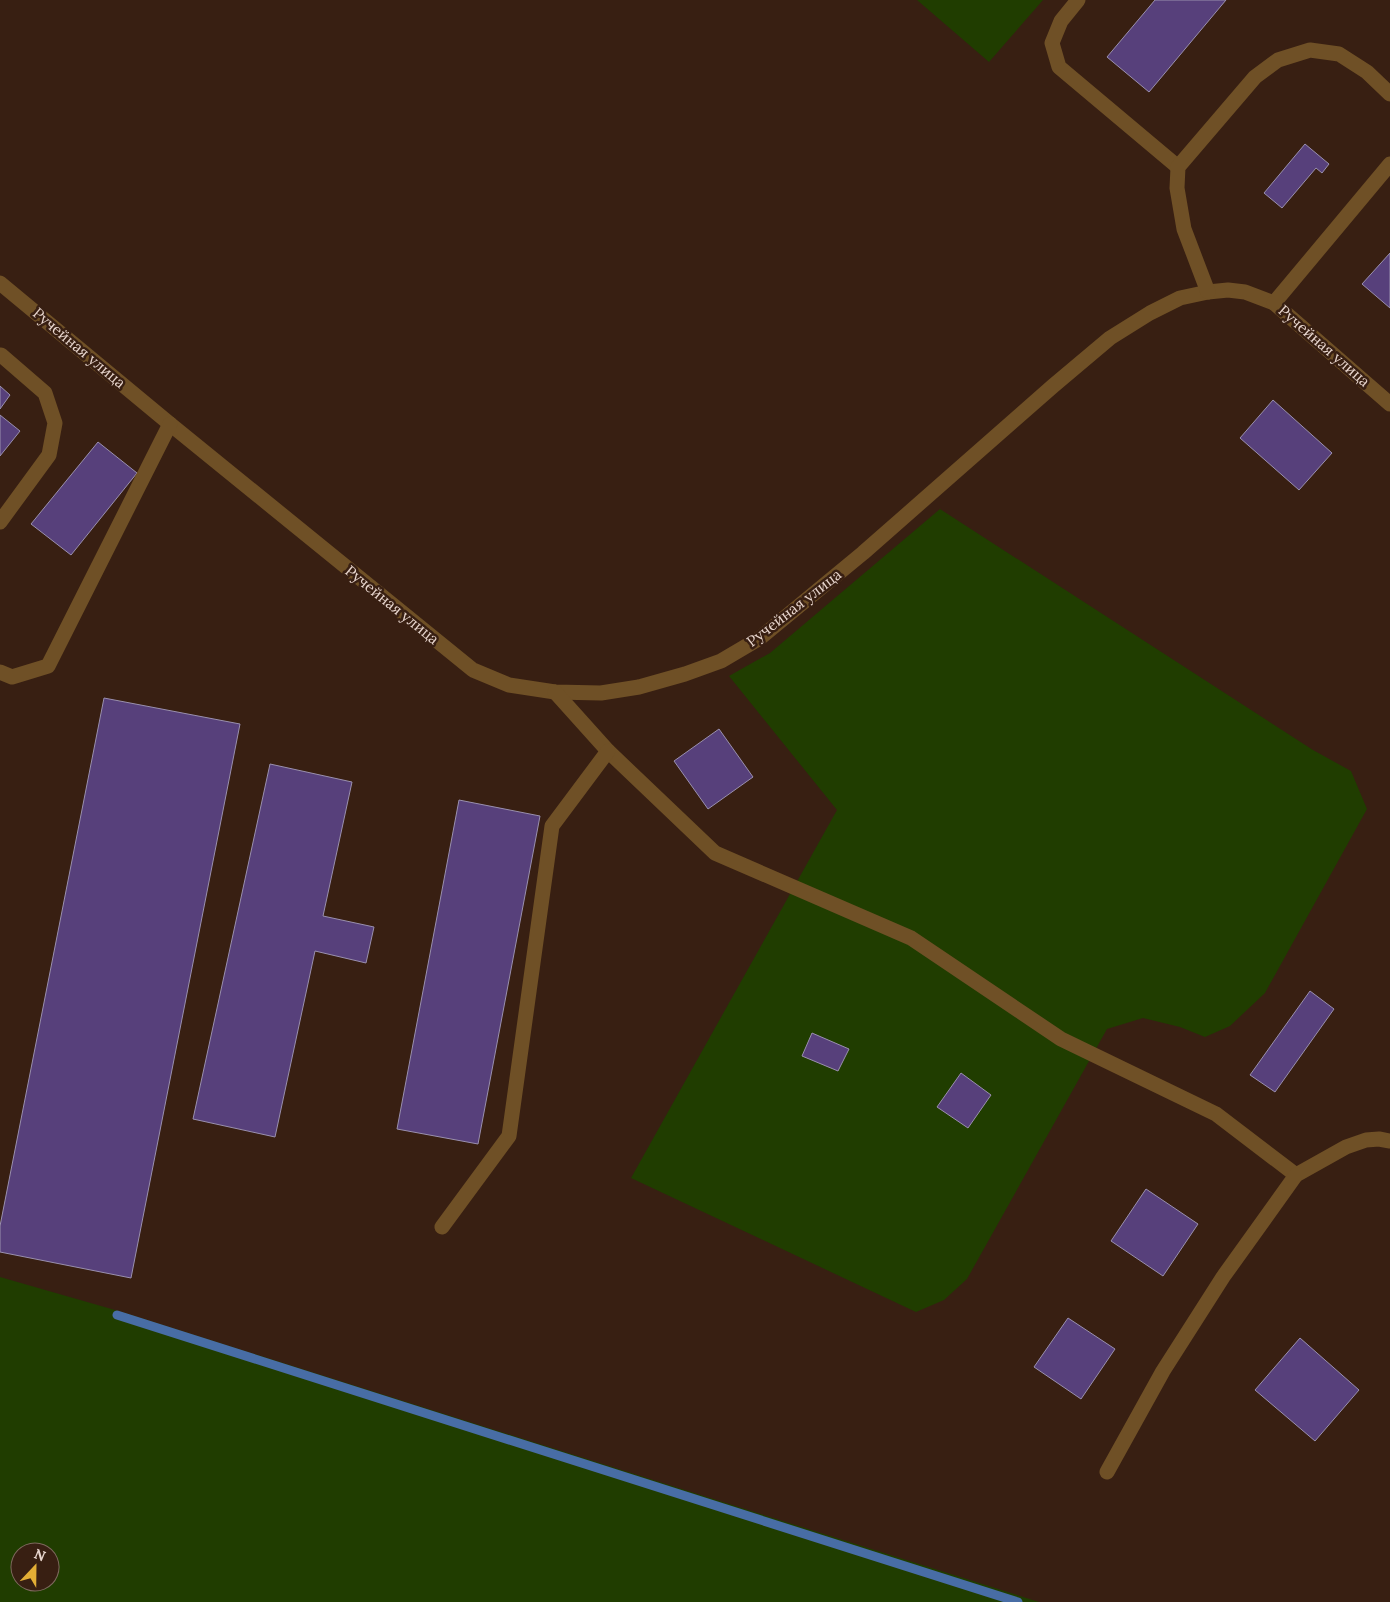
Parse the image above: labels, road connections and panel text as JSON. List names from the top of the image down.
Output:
{
  "streets": {
    "street": ["Ручейная улица"]
  },
  "north": "top"
}
